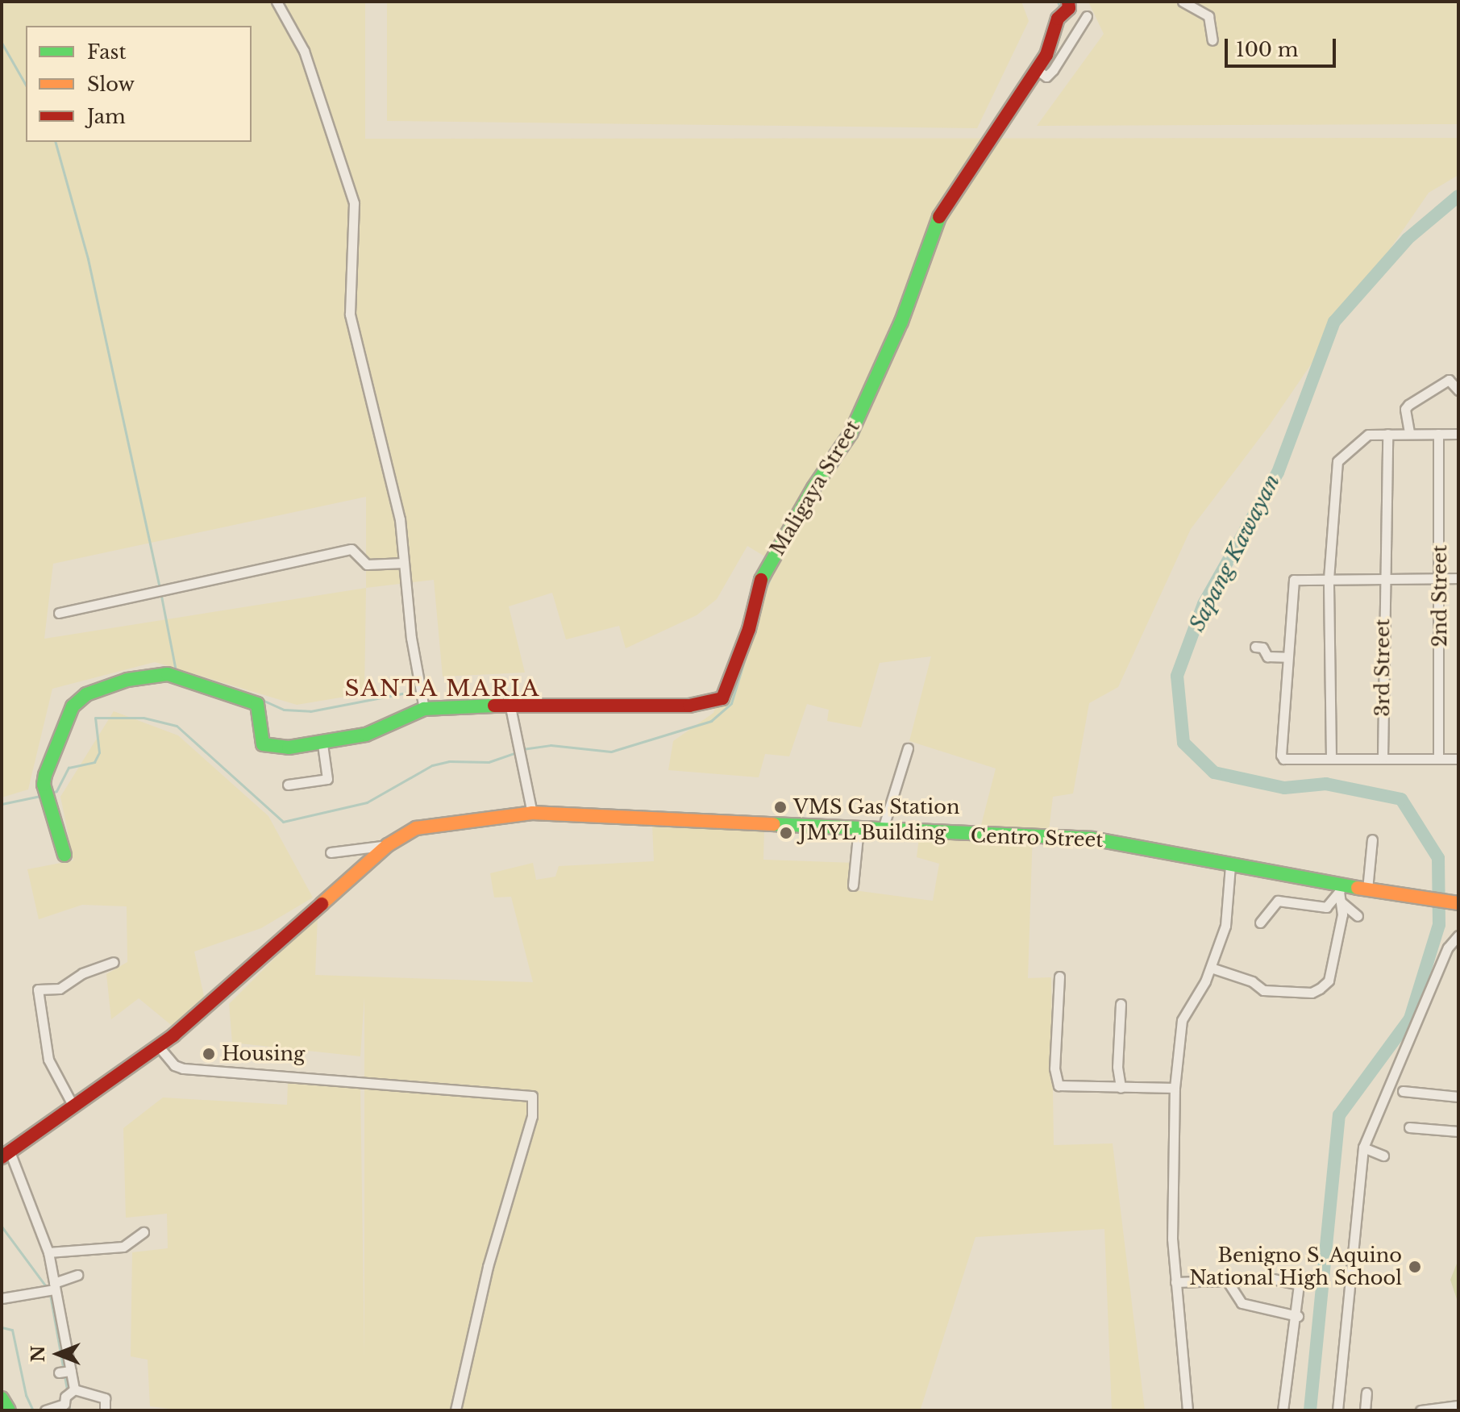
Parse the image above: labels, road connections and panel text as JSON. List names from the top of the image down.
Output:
{
  "streets": {
    "street": [
      "Maligaya Street",
      "2nd Street",
      "3rd Street",
      "Centro Street"
    ]
  },
  "districts": ["SANTA MARIA"],
  "water": ["Sapang Kawayan"],
  "places": [
    "VMS Gas Station",
    "JMYL Building",
    "Housing",
    "Benigno S. Aquino National High School"
  ],
  "legend": ["Fast", "Slow", "Jam"],
  "scale_bar": "100 m",
  "north": "left"
}
